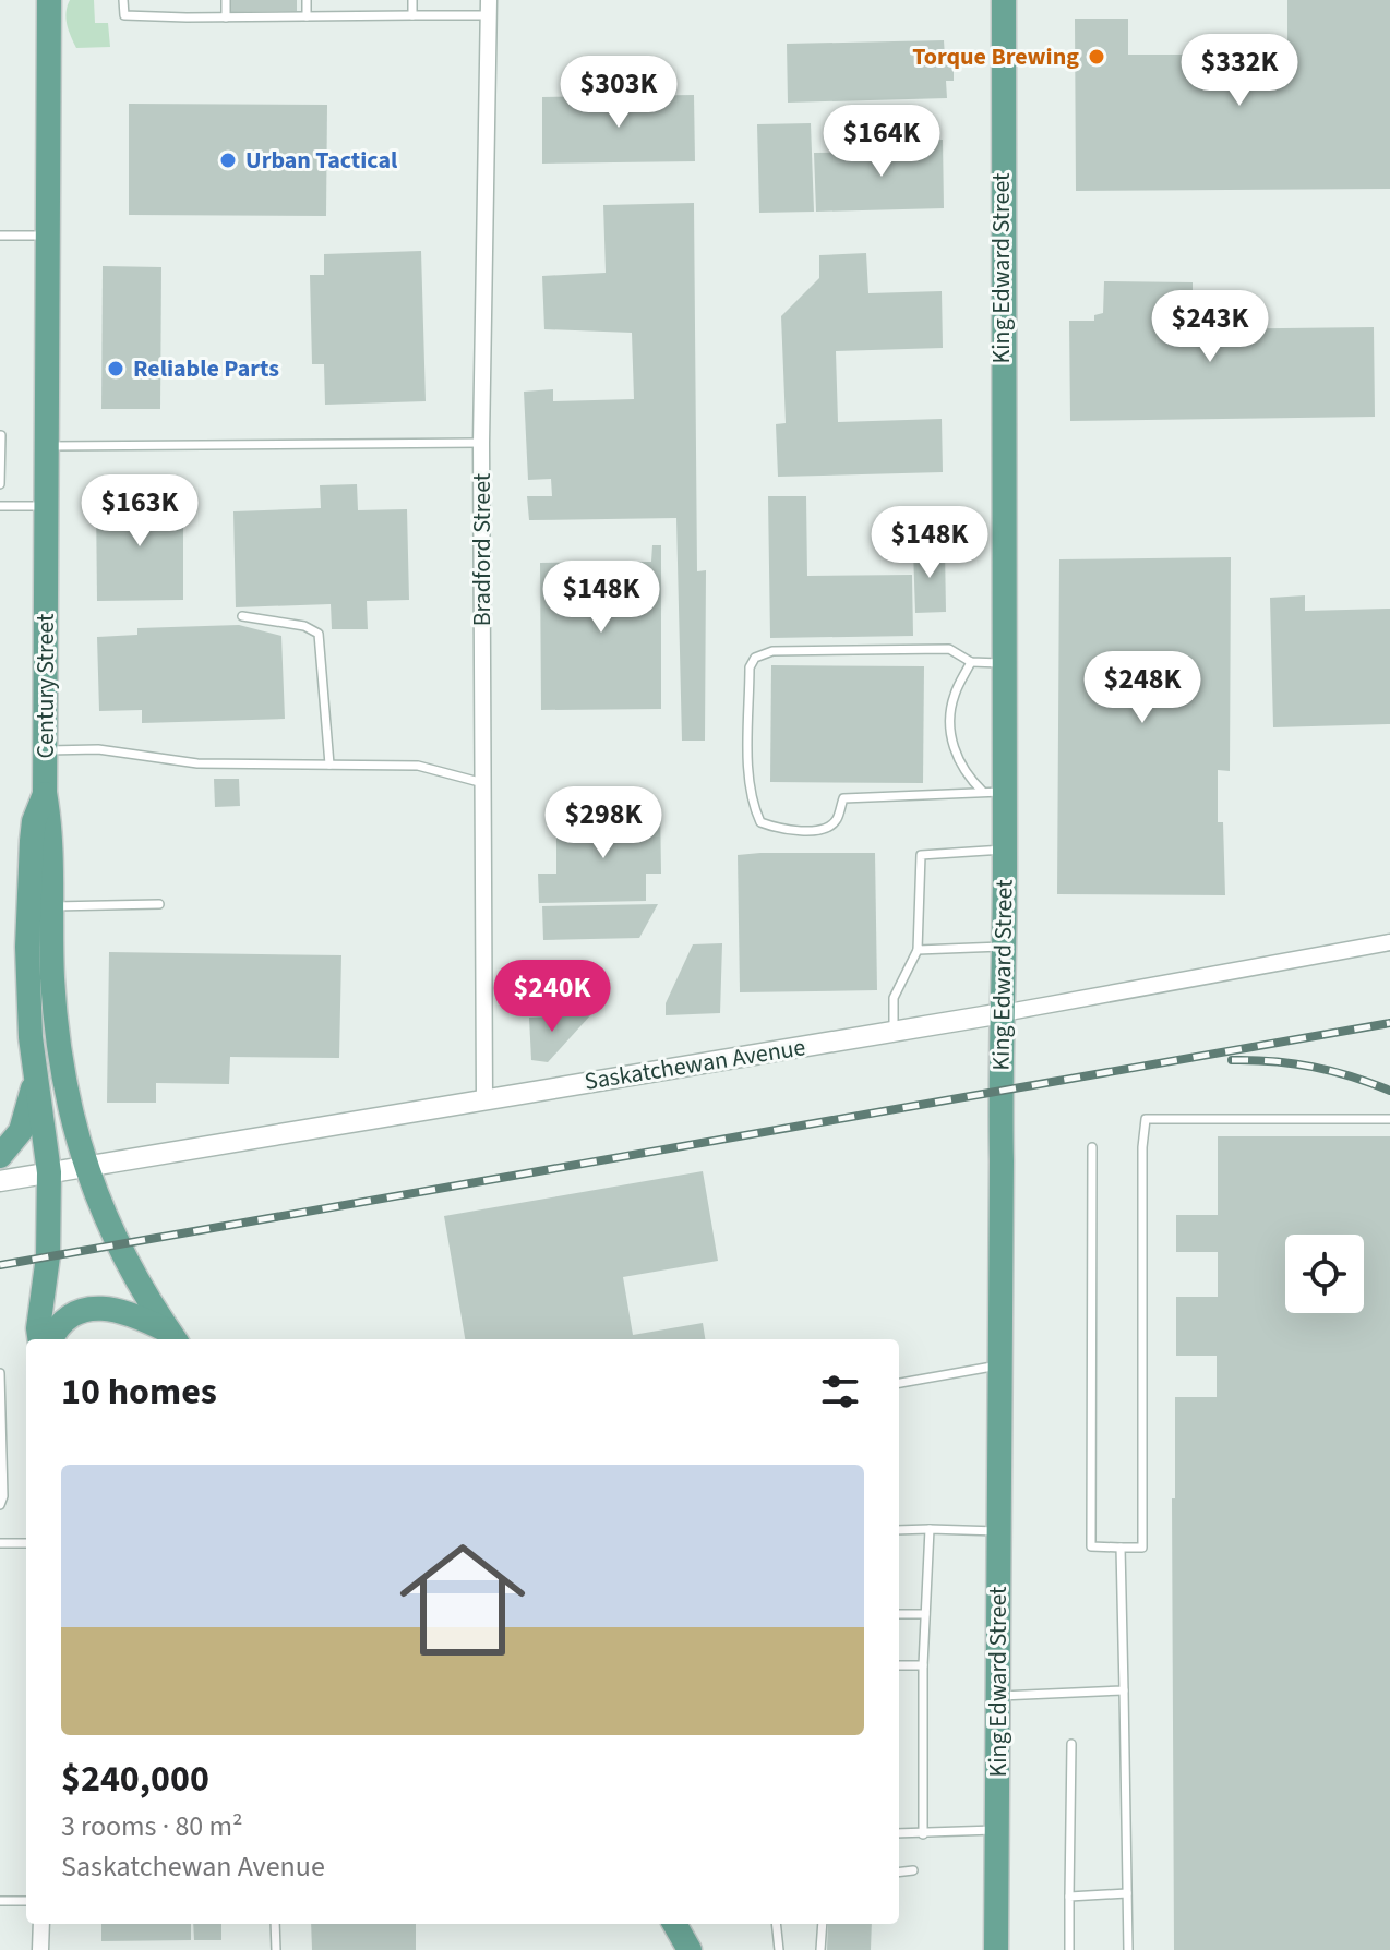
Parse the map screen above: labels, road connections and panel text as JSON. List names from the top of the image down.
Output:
{
  "streets": {
    "main road": ["King Edward Street", "Century Street"],
    "street": ["Bradford Street", "Saskatchewan Avenue"]
  },
  "crossings": [
    ["King Edward Street", "Saskatchewan Avenue"],
    ["Bradford Street", "Saskatchewan Avenue"],
    ["Century Street", "Saskatchewan Avenue"]
  ],
  "places": ["Torque Brewing", "Urban Tactical", "Reliable Parts"],
  "page": {
    "price": [
      "$332K",
      "$303K",
      "$164K",
      "$243K",
      "$163K",
      "$148K",
      "$148K",
      "$248K",
      "$298K",
      "$240K"
    ],
    "heading": "10 homes",
    "list": [
      {
        "name": "$240,000",
        "note": "3 rooms · 80 m² · Saskatchewan Avenue"
      }
    ]
  }
}
